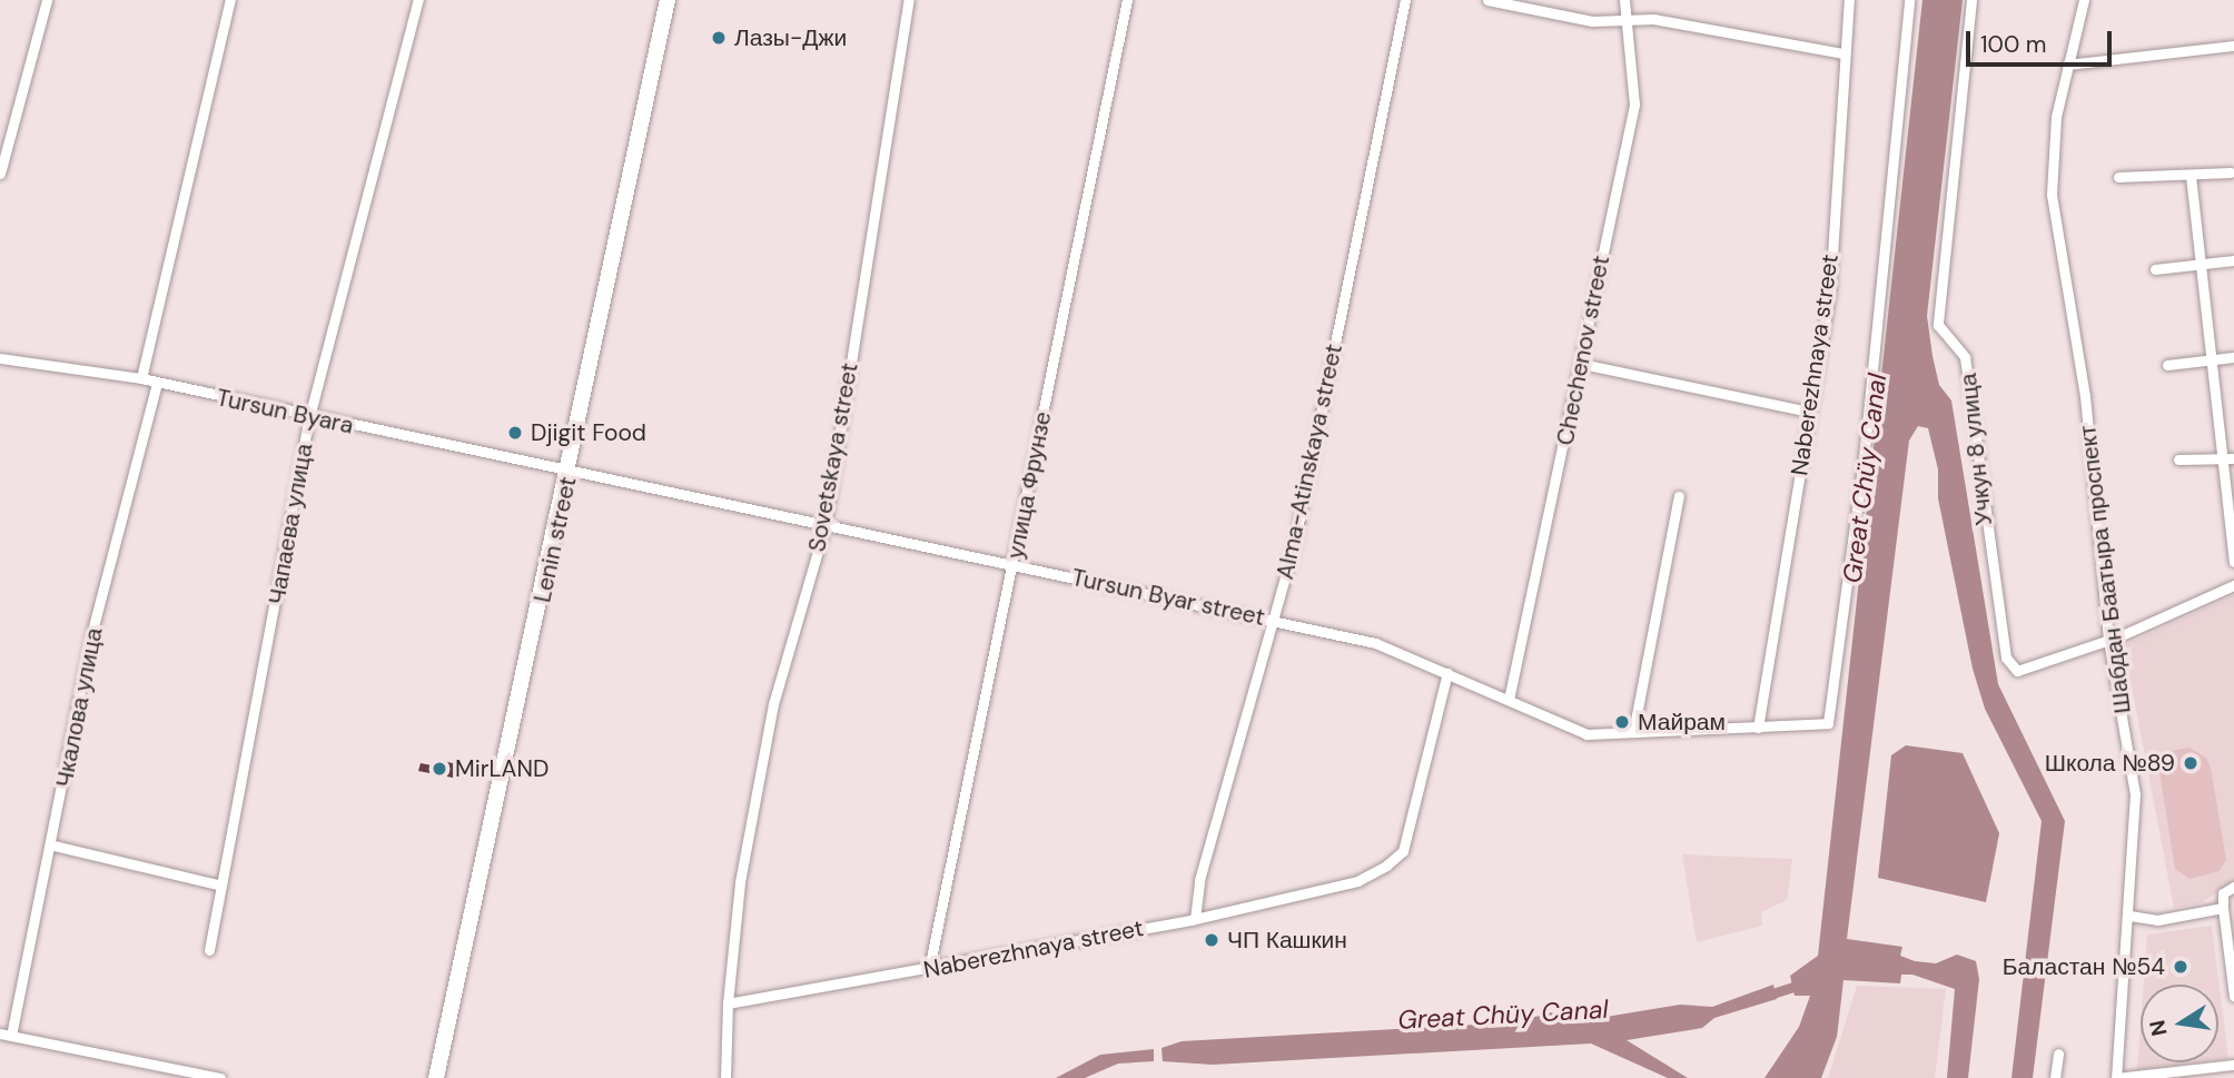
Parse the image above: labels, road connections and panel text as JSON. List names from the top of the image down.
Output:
{
  "streets": {
    "main road": ["Lenin street"],
    "street": [
      "Chechenov street",
      "Naberezhnaya street",
      "Tursun Byara",
      "Учкун 8 улица",
      "Sovetskaya street",
      "Alma-Atinskaya street",
      "улица Фрунзе",
      "Чапаева улица",
      "Шабдан Баатыра проспект",
      "Tursun Byar street",
      "Чкалова улица"
    ]
  },
  "crossings": [
    ["Chechenov street", "Tursun Byar street"],
    ["Naberezhnaya street", "Sovetskaya street"],
    ["Naberezhnaya street", "Alma-Atinskaya street"],
    ["Naberezhnaya street", "улица Фрунзе"],
    ["Naberezhnaya street", "Tursun Byar street"],
    ["Tursun Byara", "Чапаева улица"],
    ["Tursun Byara", "Lenin street"],
    ["Tursun Byara", "Tursun Byar street"],
    ["Tursun Byara", "Чкалова улица"],
    ["Учкун 8 улица", "Шабдан Баатыра проспект"],
    ["Sovetskaya street", "Tursun Byar street"],
    ["Alma-Atinskaya street", "Tursun Byar street"],
    ["улица Фрунзе", "Tursun Byar street"],
    ["Lenin street", "Tursun Byar street"]
  ],
  "water": ["Great Chüy Canal"],
  "places": [
    "Лазы-Джи",
    "Djigit Food",
    "Майрам",
    "Школа №89",
    "MirLAND",
    "ЧП Кашкин",
    "Баластан №54"
  ],
  "scale_bar": "100 m",
  "north": "left"
}
